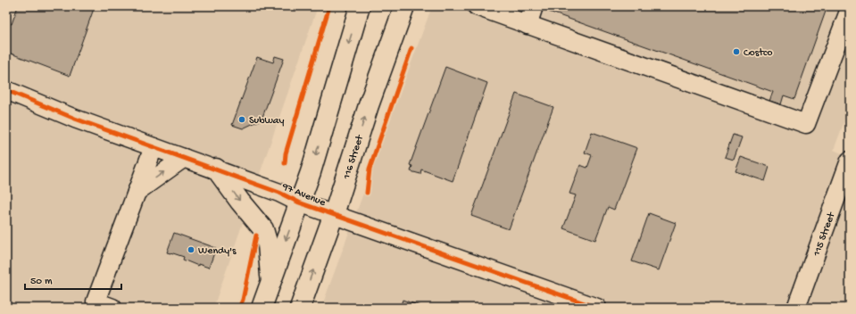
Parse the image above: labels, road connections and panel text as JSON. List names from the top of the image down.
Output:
{
  "streets": {
    "main road": ["116 Street"],
    "street": ["97 Avenue", "115 Street"]
  },
  "crossings": [
    ["116 Street", "97 Avenue"]
  ],
  "places": ["Costco", "Subway", "Wendy's"],
  "scale_bar": "50 m"
}
